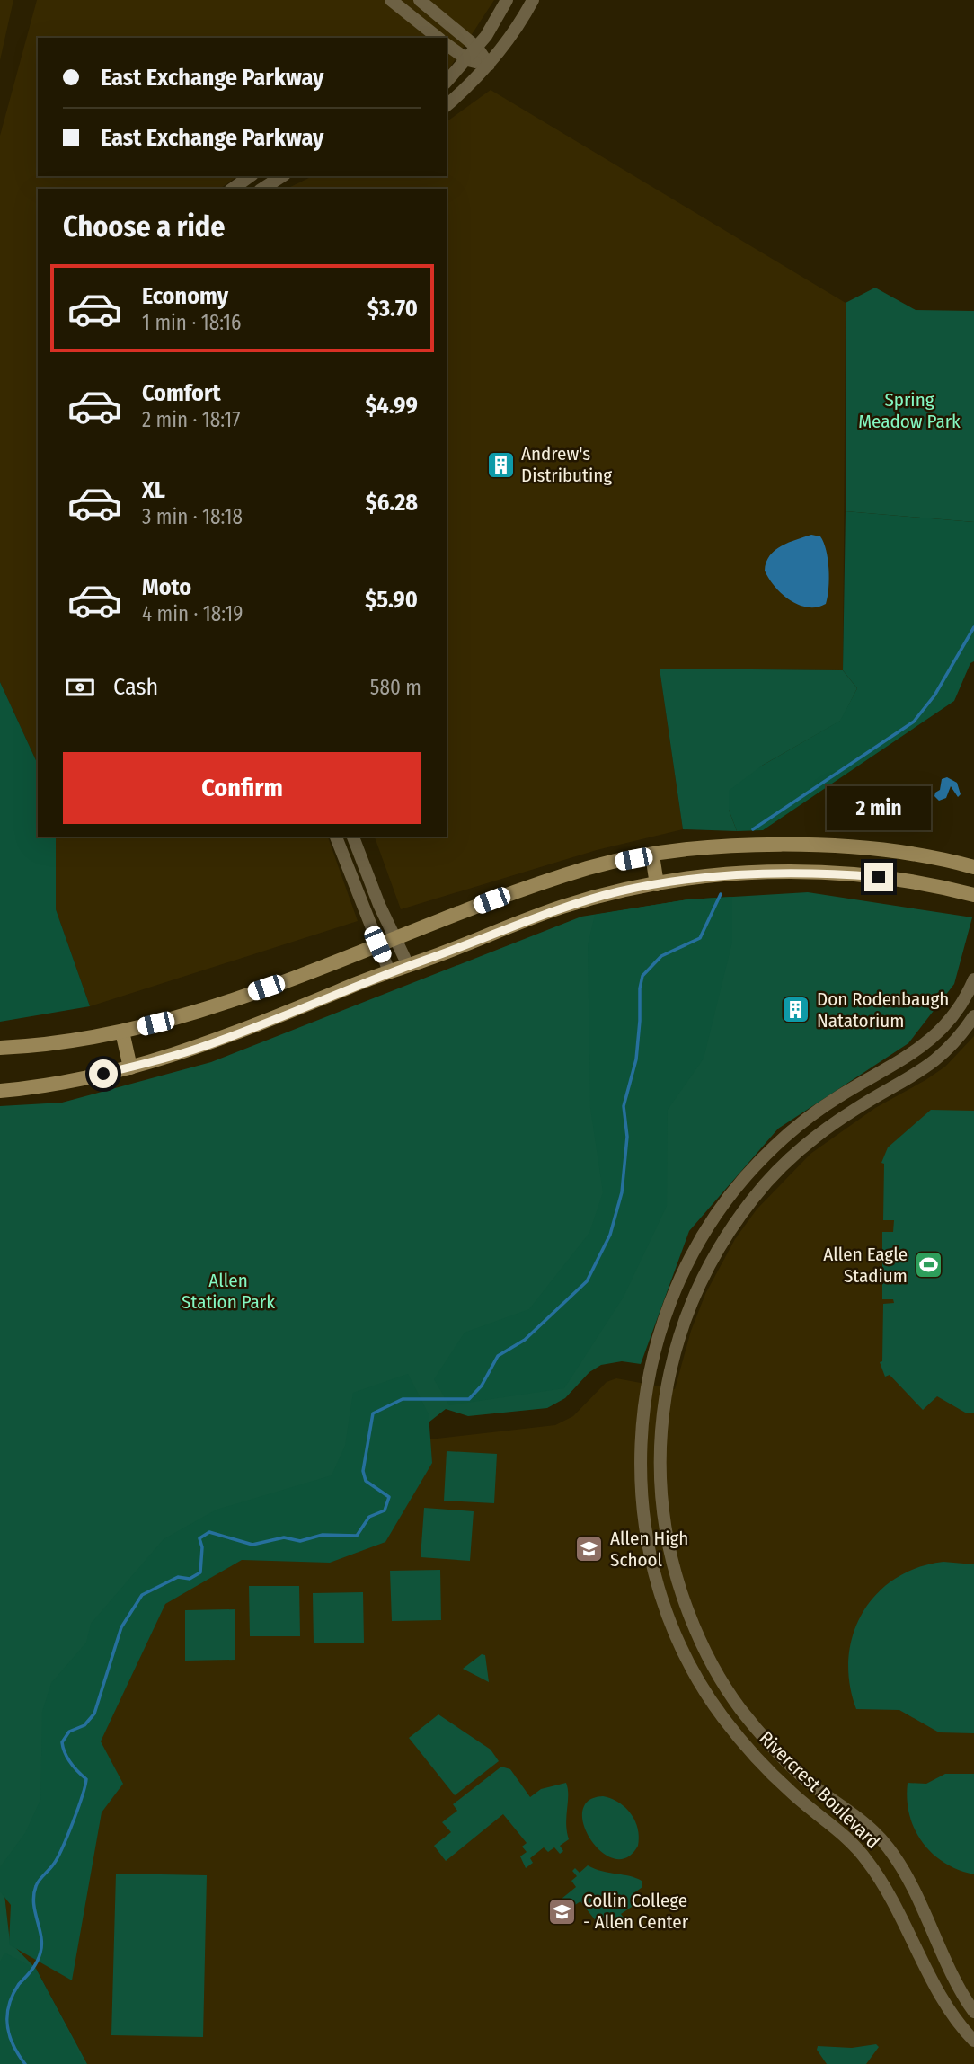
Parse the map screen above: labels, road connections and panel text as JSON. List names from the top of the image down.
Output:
{
  "streets": {
    "street": ["Rivercrest Boulevard"]
  },
  "parks": ["Spring Meadow Park", "Allen Station Park"],
  "places": {
    "building": ["Andrew's Distributing", "Don Rodenbaugh Natatorium"],
    "sports": ["Allen Eagle Stadium"],
    "school or university": ["Allen High School", "Collin College - Allen Center"]
  },
  "page": {
    "banner": ["East Exchange Parkway", "East Exchange Parkway"],
    "heading": "Choose a ride",
    "list": [
      {
        "name": "Economy",
        "note": "1 min · 18:16",
        "value": "$3.70"
      },
      {
        "name": "Comfort",
        "note": "2 min · 18:17",
        "value": "$4.99"
      },
      {
        "name": "XL",
        "note": "3 min · 18:18",
        "value": "$6.28"
      },
      {
        "name": "Moto",
        "note": "4 min · 18:19",
        "value": "$5.90"
      }
    ],
    "pay": ["Cash", "580 m"],
    "buttons": "Confirm",
    "bubble": "2 min"
  }
}
